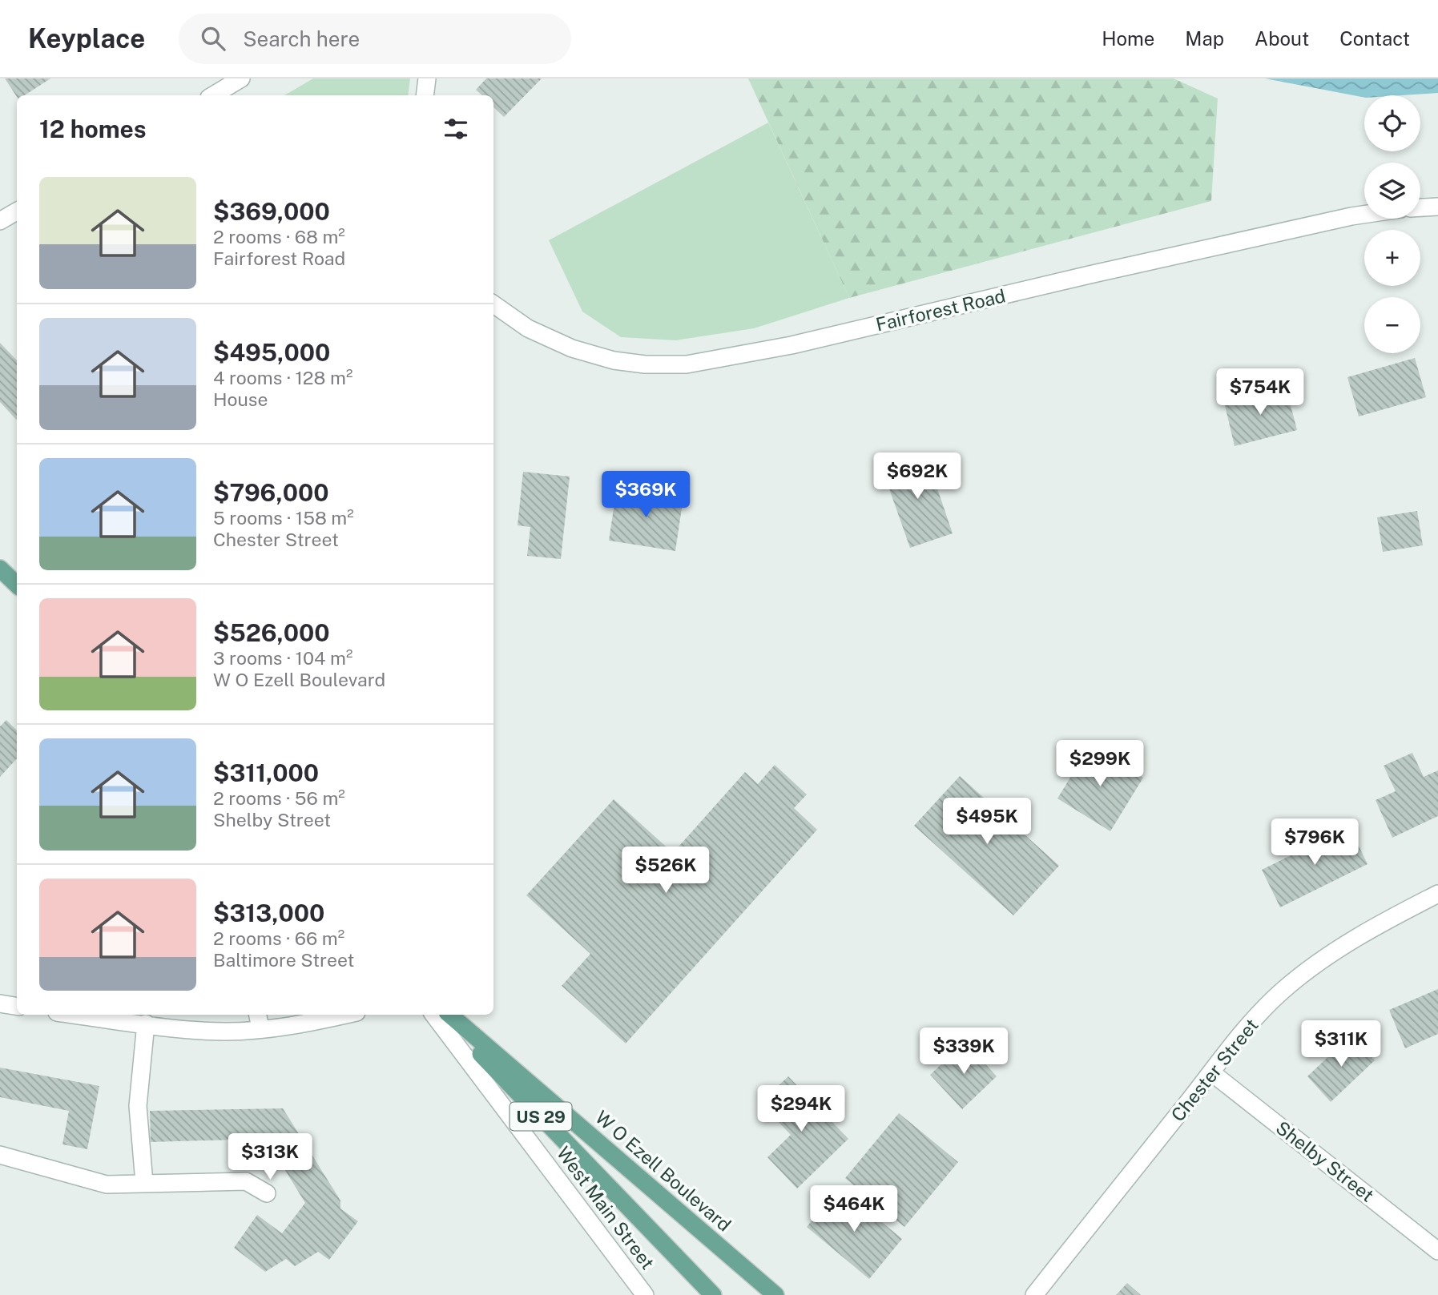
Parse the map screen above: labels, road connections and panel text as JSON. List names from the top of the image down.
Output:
{
  "streets": {
    "main road": ["US 29", "W O Ezell Boulevard"],
    "street": [
      "Fairforest Road",
      "Chester Street",
      "Shelby Street",
      "West Main Street"
    ]
  },
  "crossings": [
    ["Chester Street", "Shelby Street"]
  ],
  "page": {
    "header": "Keyplace",
    "search": "Search here",
    "nav": [
      "Home",
      "Map",
      "About",
      "Contact"
    ],
    "map_buttons": ["+", "−"],
    "heading": "12 homes",
    "list": [
      {
        "name": "$369,000",
        "note": "2 rooms · 68 m² · Fairforest Road"
      },
      {
        "name": "$495,000",
        "note": "4 rooms · 128 m² · House"
      },
      {
        "name": "$796,000",
        "note": "5 rooms · 158 m² · Chester Street"
      },
      {
        "name": "$526,000",
        "note": "3 rooms · 104 m² · W O Ezell Boulevard"
      },
      {
        "name": "$311,000",
        "note": "2 rooms · 56 m² · Shelby Street"
      },
      {
        "name": "$313,000",
        "note": "2 rooms · 66 m² · Baltimore Street"
      }
    ],
    "price": [
      "$754K",
      "$692K",
      "$369K",
      "$299K",
      "$495K",
      "$796K",
      "$526K",
      "$311K",
      "$339K",
      "$294K",
      "$313K",
      "$464K"
    ]
  }
}
